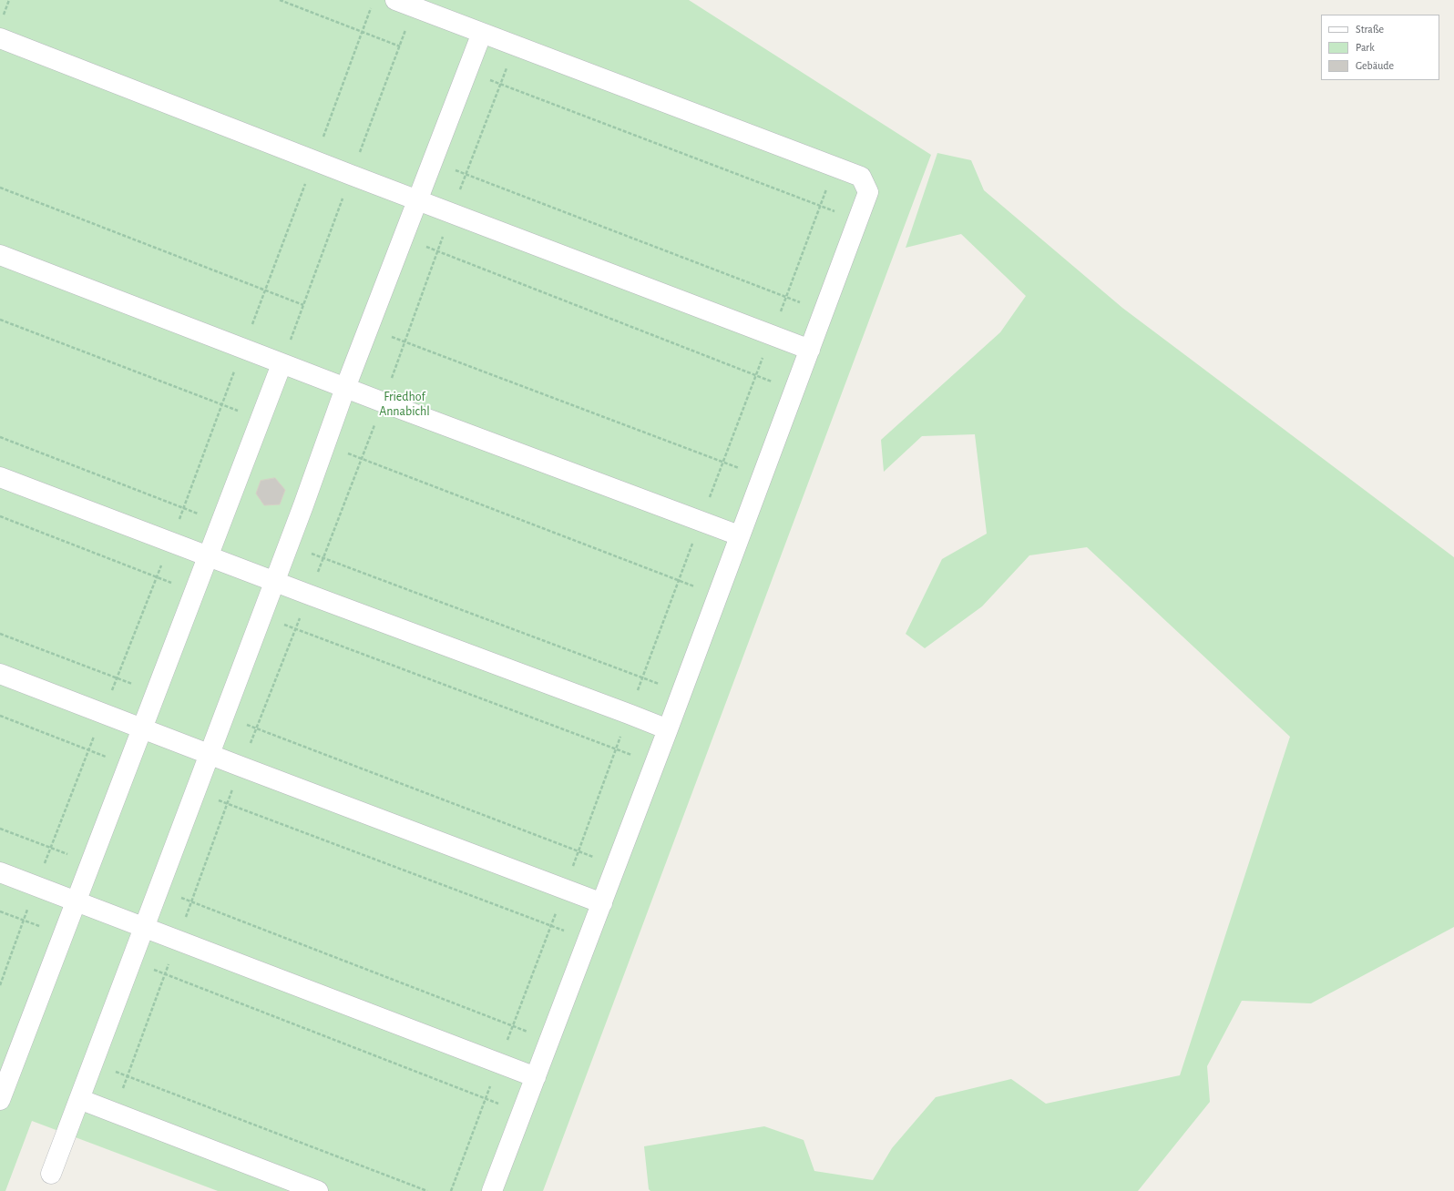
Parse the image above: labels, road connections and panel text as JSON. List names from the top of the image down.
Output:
{
  "parks": ["Friedhof Annabichl"],
  "legend": ["Straße", "Park", "Gebäude"]
}
